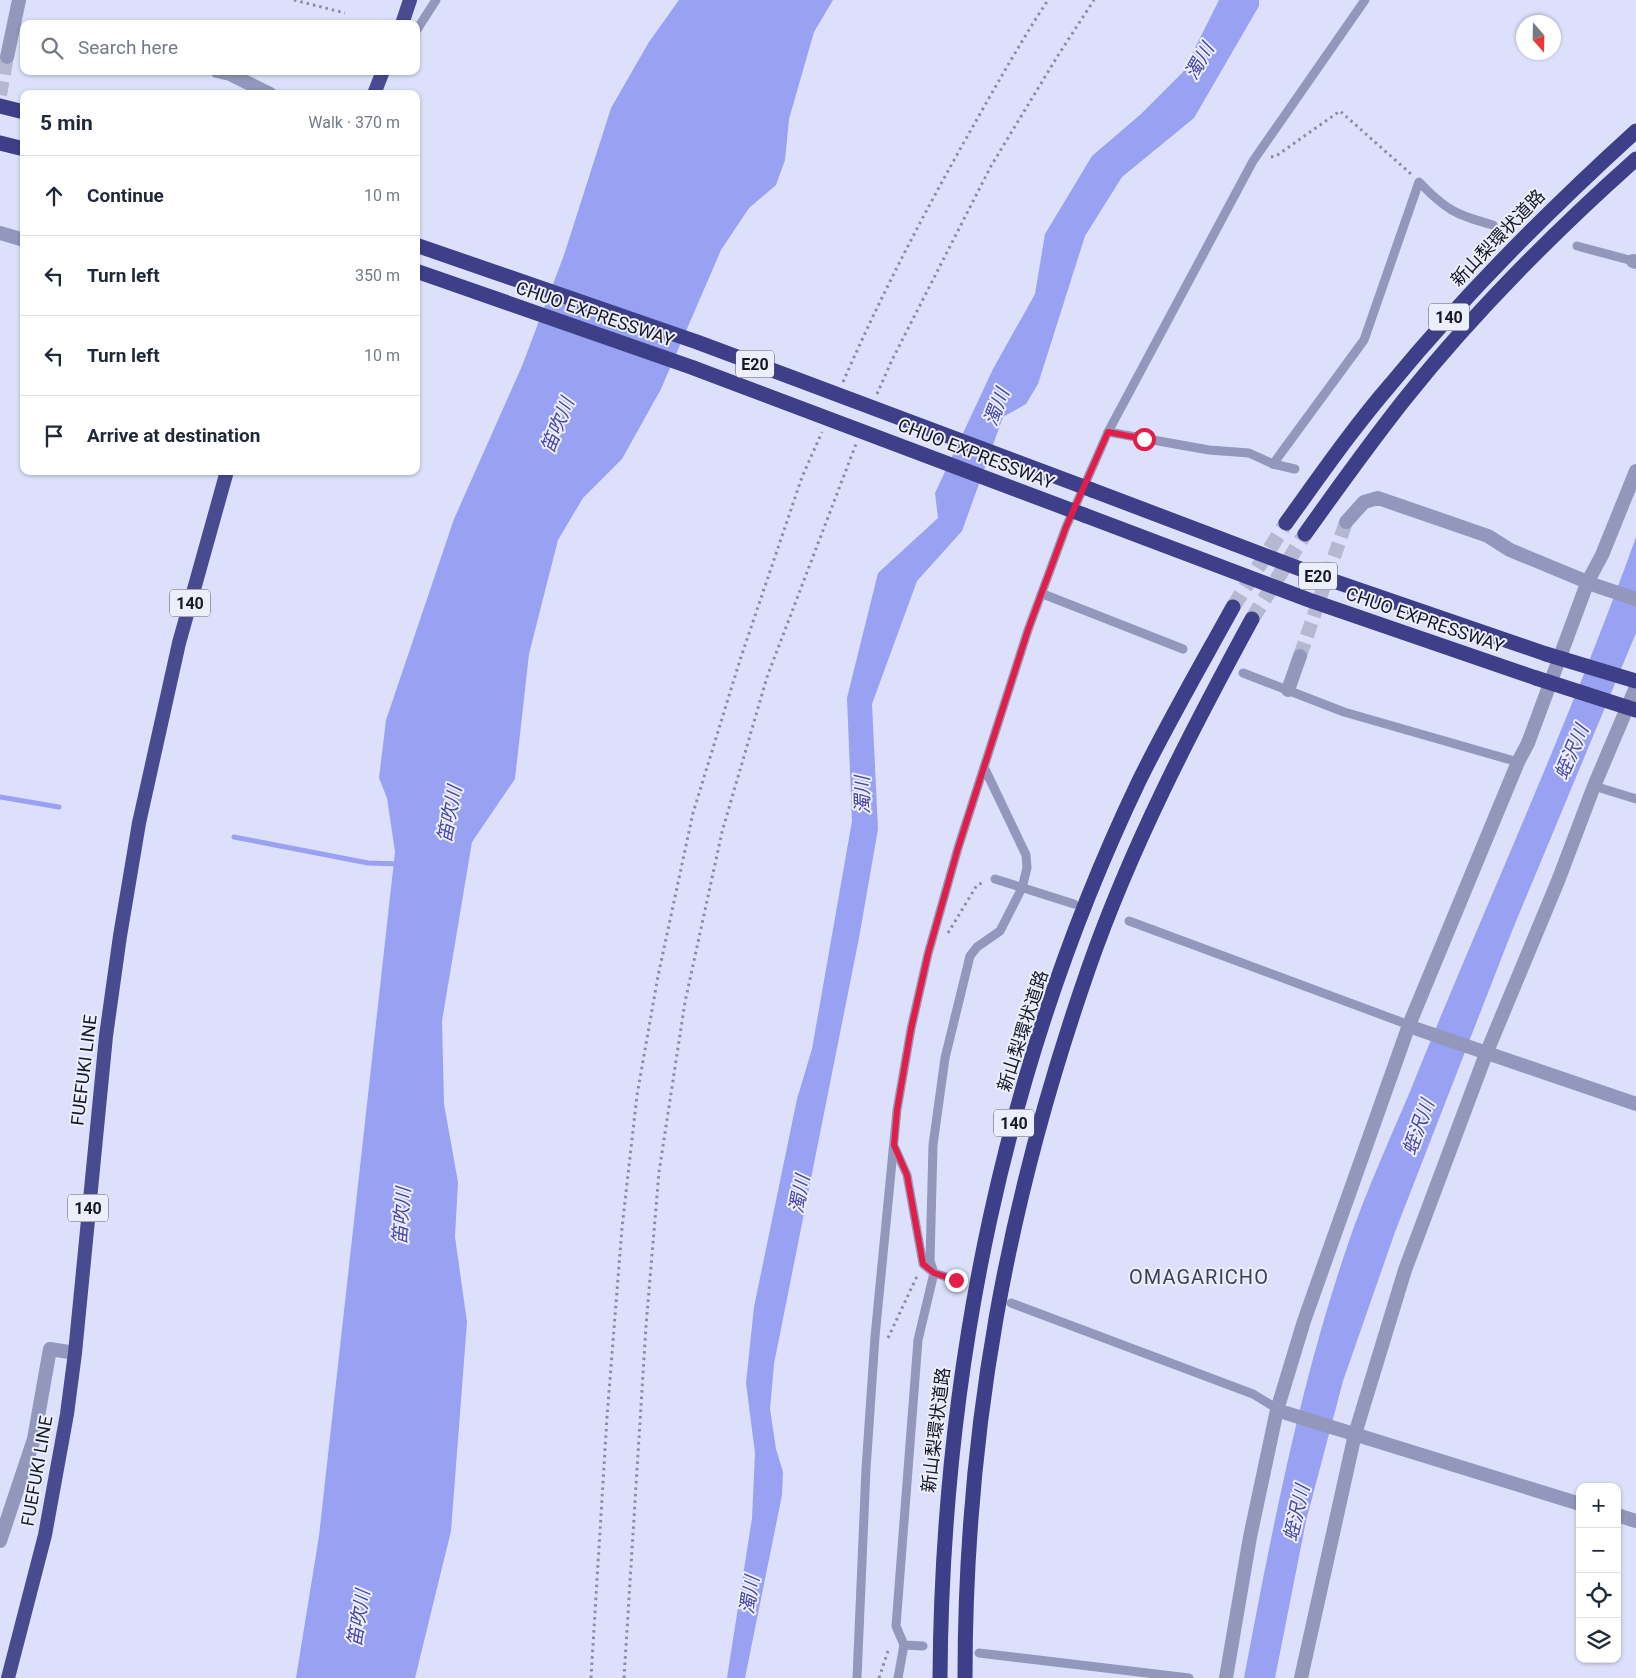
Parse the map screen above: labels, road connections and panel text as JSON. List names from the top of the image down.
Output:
{
  "streets": {
    "highway": [
      "新山梨環状道路",
      "CHUO EXPRESSWAY",
      "140",
      "E20",
      "FUEFUKI LINE"
    ]
  },
  "districts": ["OMAGARICHO"],
  "water": ["濁川", "笛吹川", "蛭沢川"],
  "north": "bottom",
  "page": {
    "search": "Search here",
    "heading": ["5 min", "Walk · 370 m"],
    "list": [
      ["Continue", "10 m"],
      ["Turn left", "350 m"],
      ["Turn left", "10 m"],
      "Arrive at destination"
    ],
    "map_buttons": ["+", "−"]
  }
}
